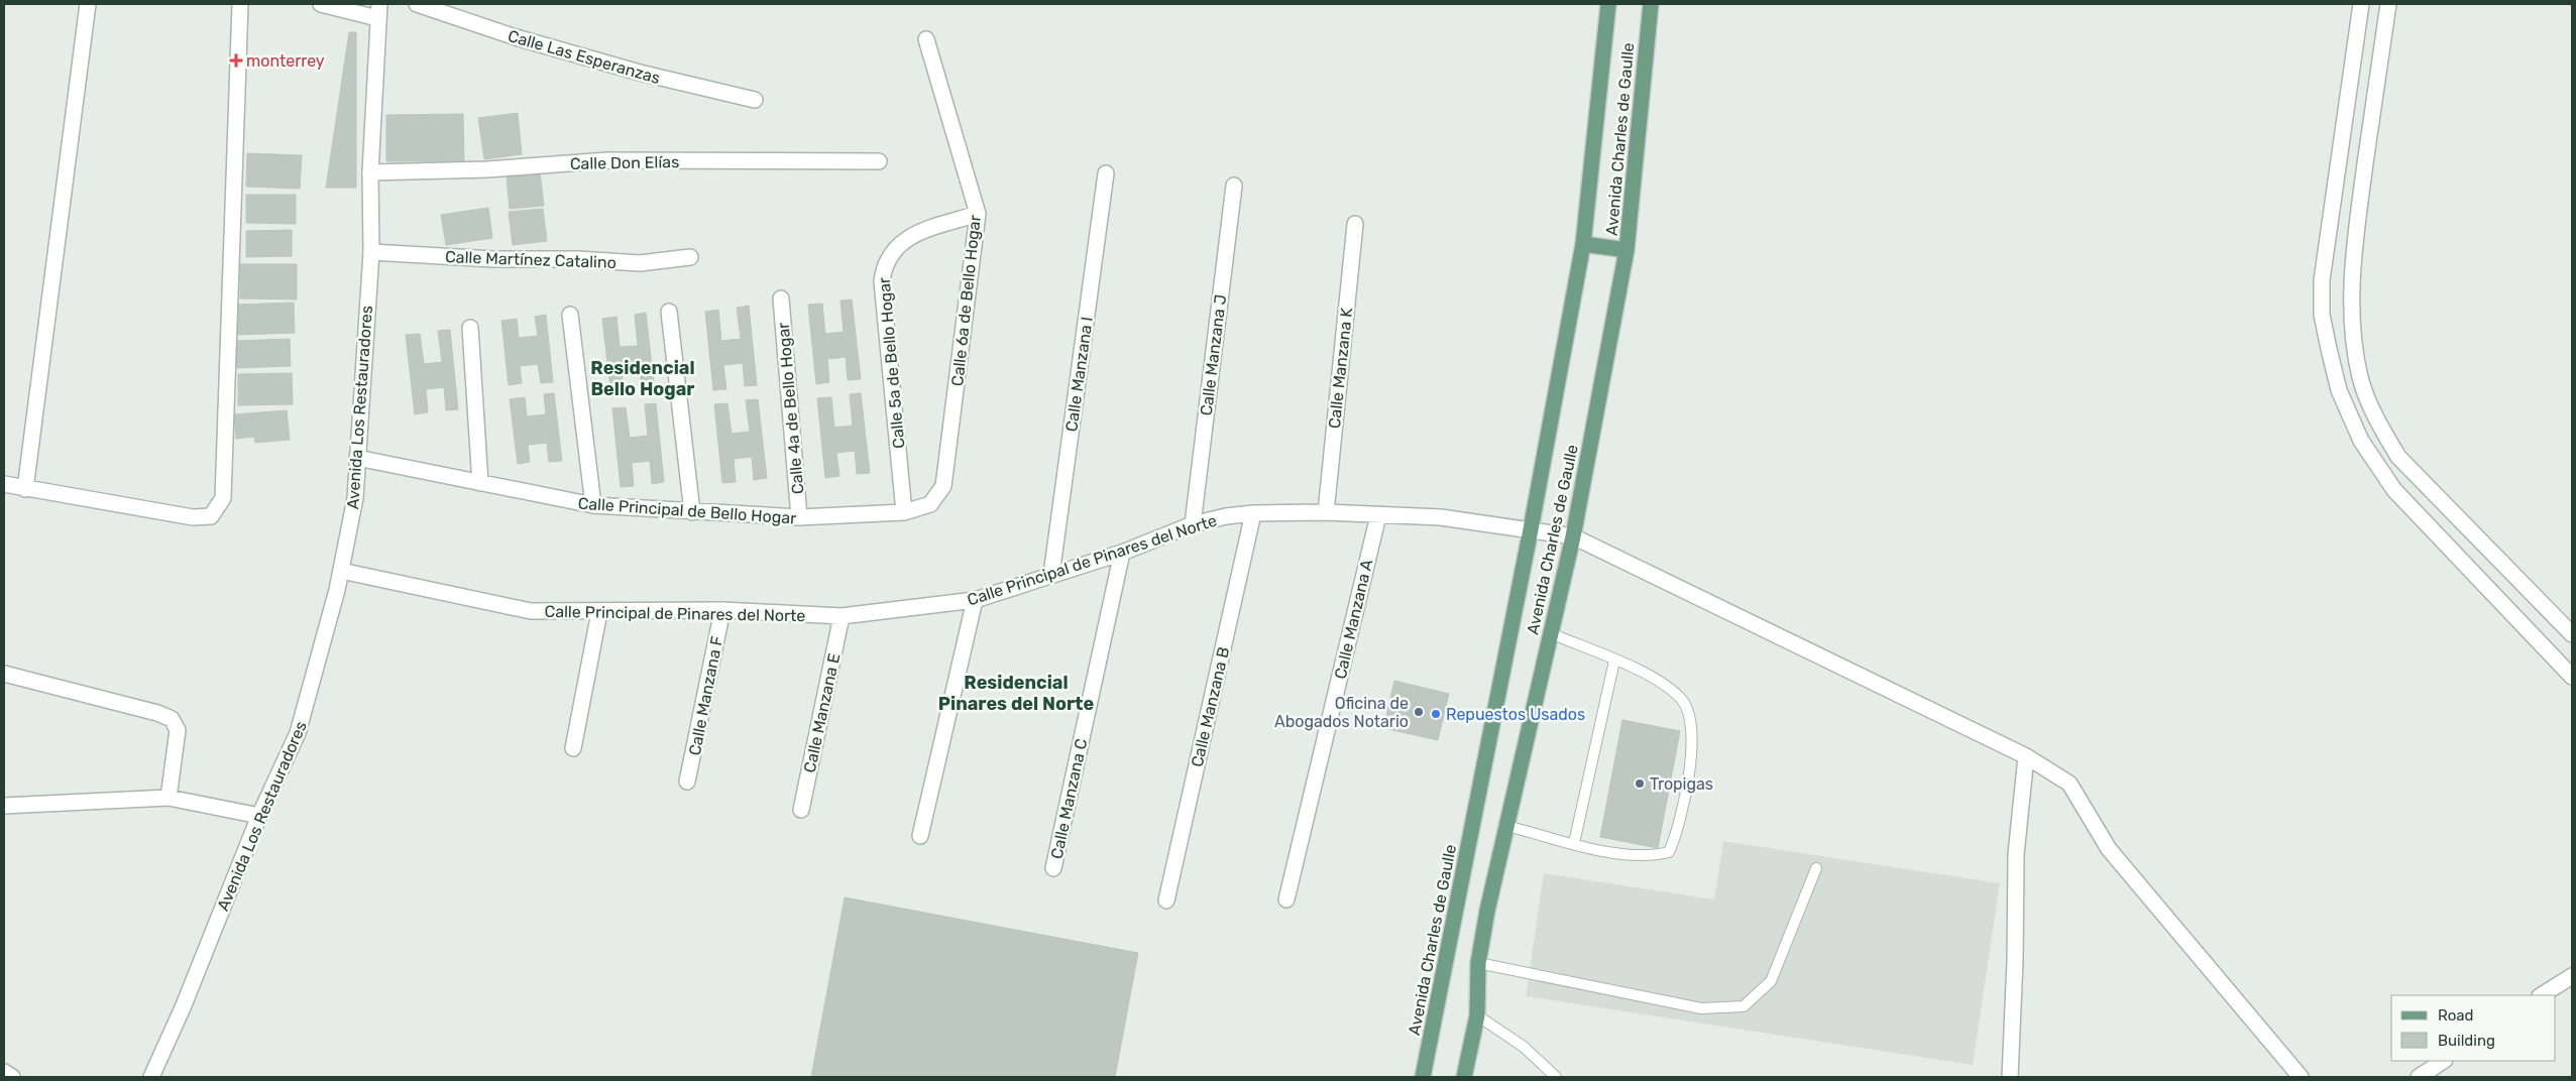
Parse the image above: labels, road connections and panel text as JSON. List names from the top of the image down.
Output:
{
  "streets": {
    "main road": ["Avenida Charles de Gaulle"],
    "street": [
      "Calle Las Esperanzas",
      "Calle Don Elías",
      "Calle Martínez Catalino",
      "Calle 6a de Bello Hogar",
      "Calle Manzana J",
      "Calle 5a de Bello Hogar",
      "Calle Manzana K",
      "Calle Manzana I",
      "Avenida Los Restauradores",
      "Calle 4a de Bello Hogar",
      "Calle Principal de Bello Hogar",
      "Calle Principal de Pinares del Norte",
      "Calle Manzana A",
      "Calle Manzana F",
      "Calle Manzana B",
      "Calle Manzana E",
      "Calle Manzana C"
    ]
  },
  "crossings": [
    ["Avenida Charles de Gaulle", "Calle Principal de Pinares del Norte"],
    ["Calle Don Elías", "Avenida Los Restauradores"],
    ["Calle Martínez Catalino", "Avenida Los Restauradores"],
    ["Calle 6a de Bello Hogar", "Calle 5a de Bello Hogar"],
    ["Calle 6a de Bello Hogar", "Calle Principal de Bello Hogar"],
    ["Calle Manzana J", "Calle Principal de Pinares del Norte"],
    ["Calle 5a de Bello Hogar", "Calle Principal de Bello Hogar"],
    ["Calle Manzana K", "Calle Principal de Pinares del Norte"],
    ["Calle Manzana I", "Calle Principal de Pinares del Norte"],
    ["Avenida Los Restauradores", "Calle Principal de Bello Hogar"],
    ["Avenida Los Restauradores", "Calle Principal de Pinares del Norte"],
    ["Calle 4a de Bello Hogar", "Calle Principal de Bello Hogar"],
    ["Calle Principal de Pinares del Norte", "Calle Manzana A"],
    ["Calle Principal de Pinares del Norte", "Calle Manzana F"],
    ["Calle Principal de Pinares del Norte", "Calle Manzana B"],
    ["Calle Principal de Pinares del Norte", "Calle Manzana E"],
    ["Calle Principal de Pinares del Norte", "Calle Manzana C"]
  ],
  "districts": ["Residencial Bello Hogar", "Residencial Pinares del Norte"],
  "places": {
    "health": ["monterrey"],
    "other": ["Oficina de Abogados Notario", "Repuestos Usados", "Tropigas"]
  },
  "legend": ["Road", "Building"]
}
